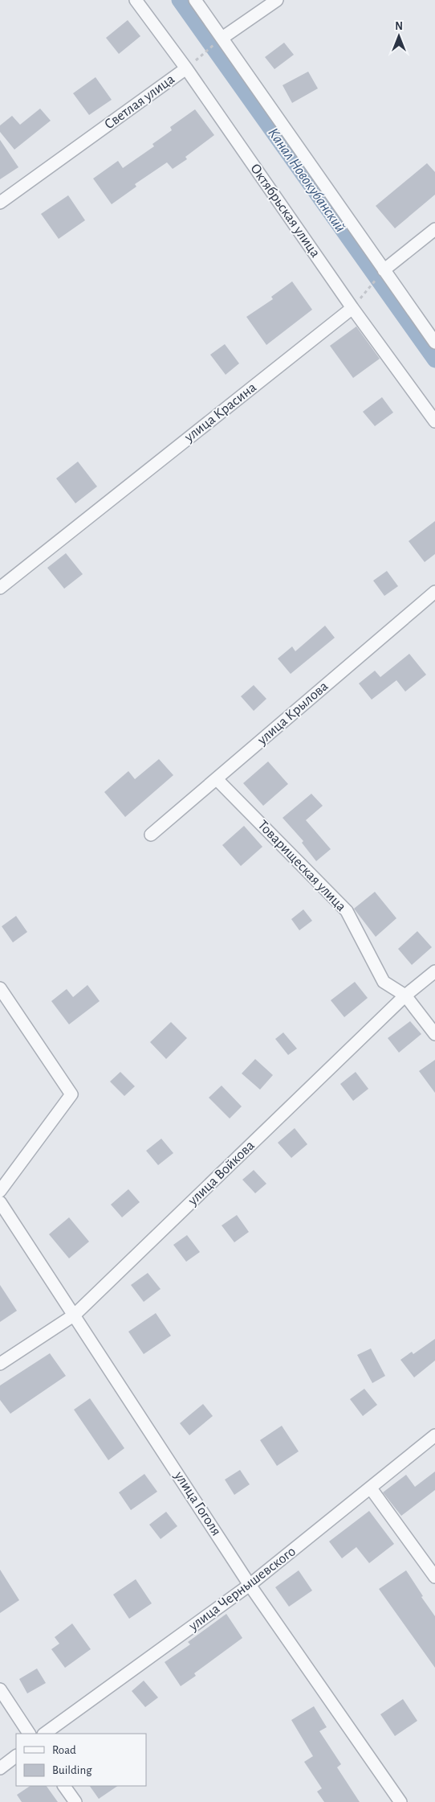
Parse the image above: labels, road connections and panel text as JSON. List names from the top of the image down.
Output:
{
  "streets": {
    "street": [
      "Светлая улица",
      "Октябрьская улица",
      "улица Красина",
      "улица Крылова",
      "Товарищеская улица",
      "улица Войкова",
      "улица Гоголя",
      "улица Чернышевского"
    ]
  },
  "crossings": [
    ["Светлая улица", "Октябрьская улица"],
    ["Октябрьская улица", "улица Красина"],
    ["улица Крылова", "Товарищеская улица"],
    ["Товарищеская улица", "улица Войкова"],
    ["улица Войкова", "улица Гоголя"],
    ["улица Гоголя", "улица Чернышевского"]
  ],
  "water": ["Канал Новокубанский"],
  "legend": ["Road", "Building"],
  "north": "top"
}
